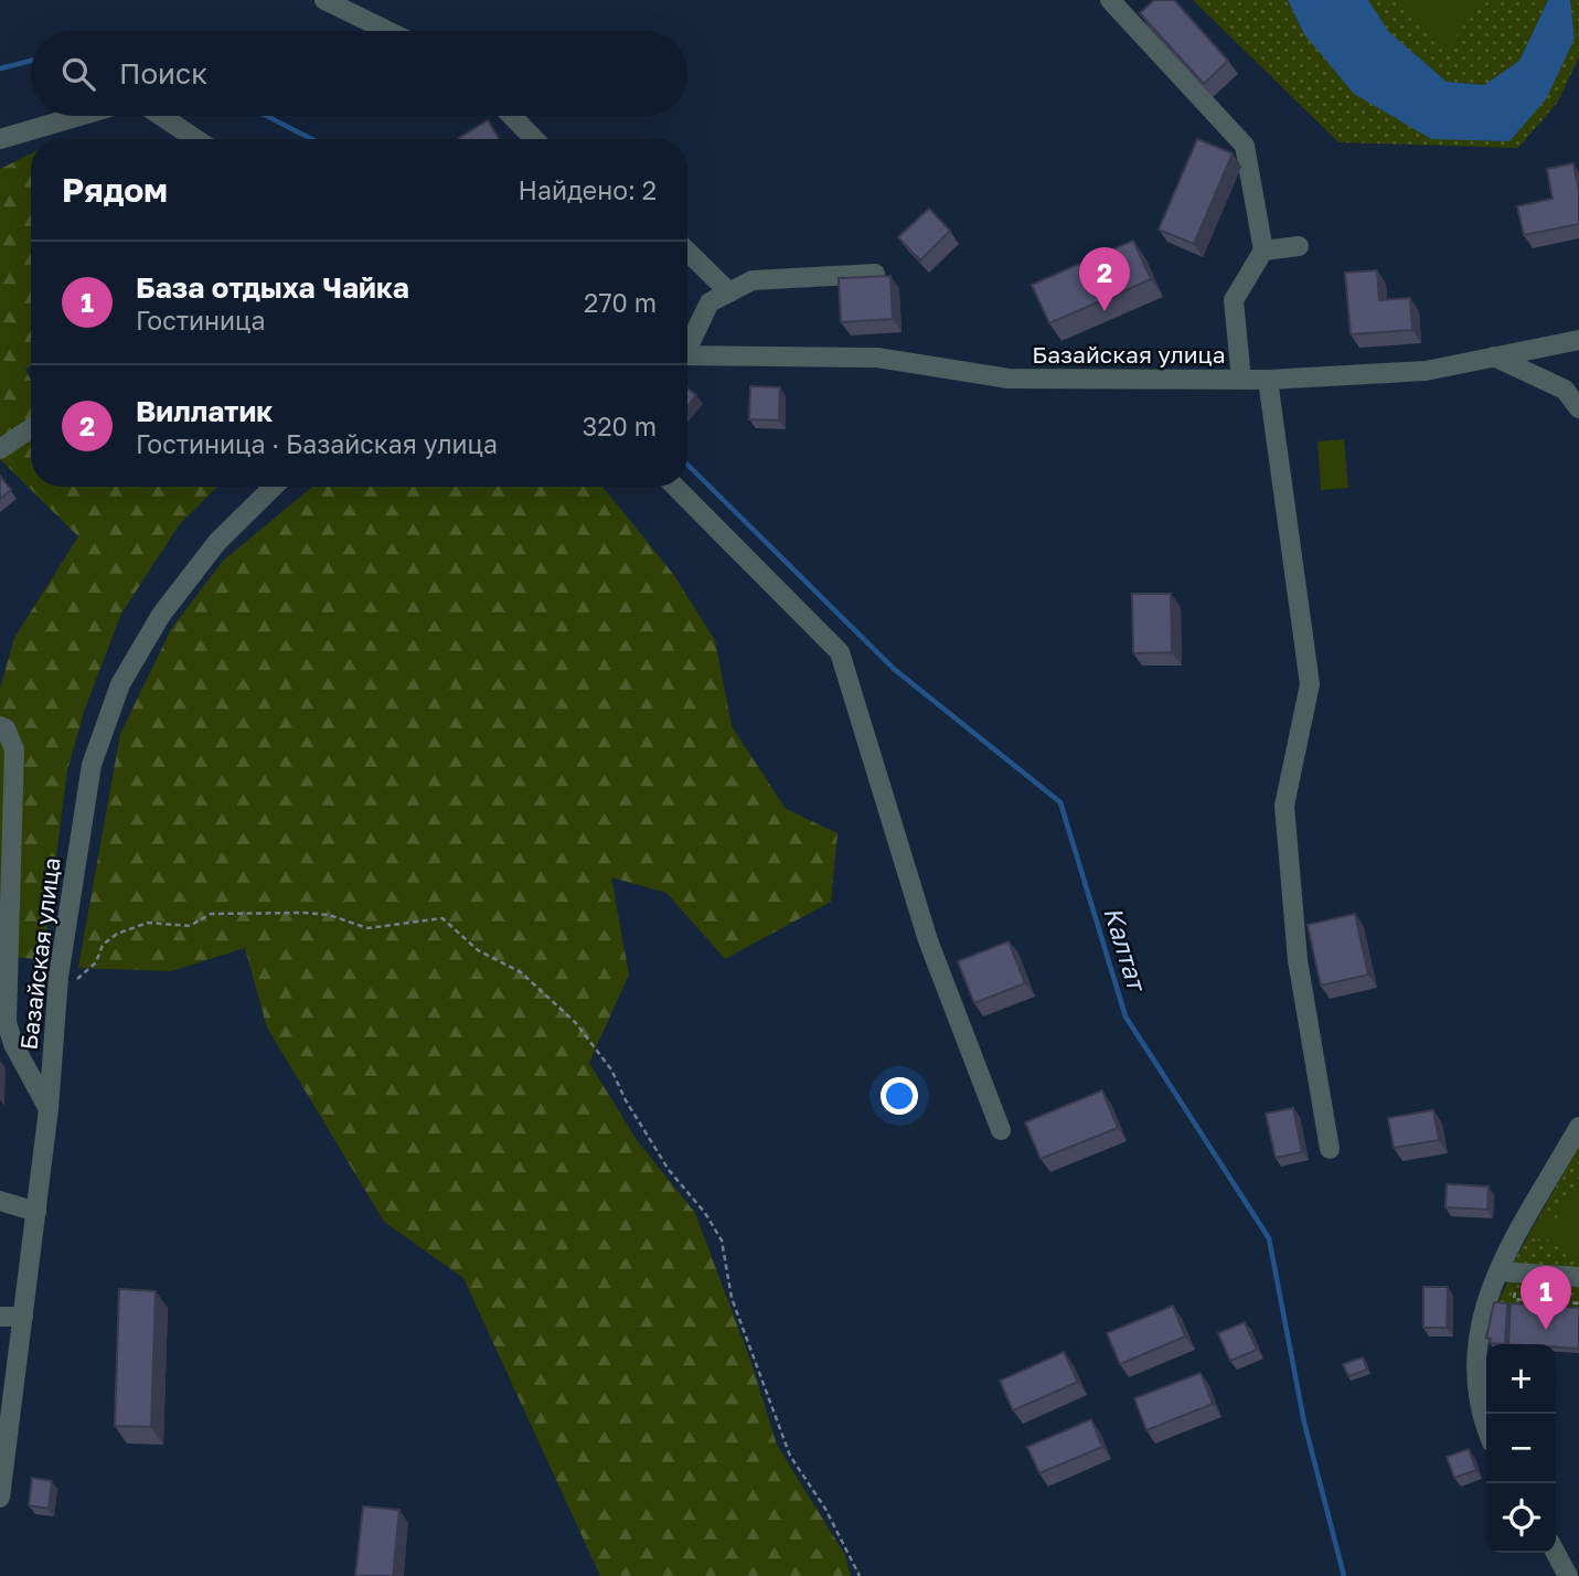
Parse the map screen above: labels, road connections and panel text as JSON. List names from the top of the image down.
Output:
{
  "streets": {
    "street": ["Базайская улица"]
  },
  "water": ["Калтат"],
  "page": {
    "search": "Поиск",
    "heading": ["Рядом", "Найдено: 2"],
    "list": [
      {
        "mark": "1",
        "name": "База отдыха Чайка",
        "note": "Гостиница",
        "value": "270 m"
      },
      {
        "mark": "2",
        "name": "Виллатик",
        "note": "Гостиница · Базайская улица",
        "value": "320 m"
      }
    ],
    "pins": ["2", "1"],
    "map_buttons": ["+", "−"]
  }
}
